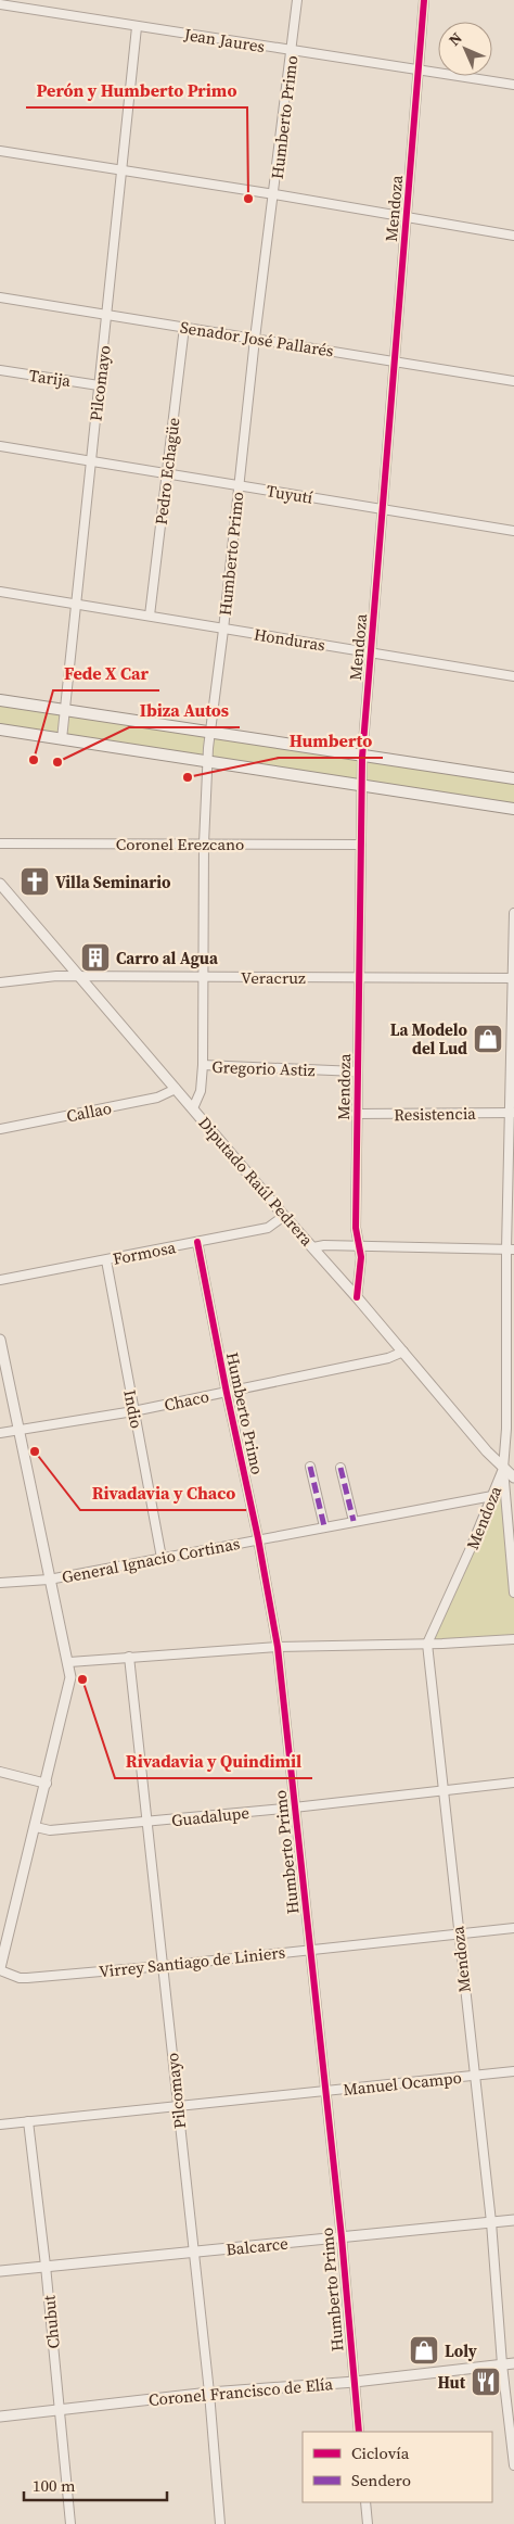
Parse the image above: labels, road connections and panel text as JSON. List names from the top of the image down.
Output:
{
  "streets": {
    "street": [
      "Jean Jaures",
      "Humberto Primo",
      "Mendoza",
      "Senador José Pallarés",
      "Tarija",
      "Pilcomayo",
      "Pedro Echagüe",
      "Tuyutí",
      "Honduras",
      "Coronel Erezcano",
      "Veracruz",
      "Gregorio Astiz",
      "Callao",
      "Resistencia",
      "Diputado Raúl Pedrera",
      "Formosa",
      "Chaco",
      "Indio",
      "General Ignacio Cortinas",
      "Guadalupe",
      "Virrey Santiago de Liniers",
      "Manuel Ocampo",
      "Balcarce",
      "Chubut",
      "Coronel Francisco de Elía"
    ]
  },
  "crossings": [
    ["Jean Jaures", "Humberto Primo"],
    ["Jean Jaures", "Mendoza"],
    ["Jean Jaures", "Pilcomayo"],
    ["Humberto Primo", "Senador José Pallarés"],
    ["Humberto Primo", "Tuyutí"],
    ["Humberto Primo", "Honduras"],
    ["Humberto Primo", "Coronel Erezcano"],
    ["Humberto Primo", "Veracruz"],
    ["Humberto Primo", "Gregorio Astiz"],
    ["Humberto Primo", "Diputado Raúl Pedrera"],
    ["Humberto Primo", "Formosa"],
    ["Humberto Primo", "Chaco"],
    ["Humberto Primo", "General Ignacio Cortinas"],
    ["Humberto Primo", "Guadalupe"],
    ["Humberto Primo", "Virrey Santiago de Liniers"],
    ["Humberto Primo", "Manuel Ocampo"],
    ["Humberto Primo", "Balcarce"],
    ["Humberto Primo", "Coronel Francisco de Elía"],
    ["Mendoza", "Senador José Pallarés"],
    ["Mendoza", "Tuyutí"],
    ["Mendoza", "Honduras"],
    ["Mendoza", "Coronel Erezcano"],
    ["Mendoza", "Veracruz"],
    ["Mendoza", "Gregorio Astiz"],
    ["Mendoza", "Resistencia"],
    ["Mendoza", "Diputado Raúl Pedrera"],
    ["Mendoza", "General Ignacio Cortinas"],
    ["Mendoza", "Guadalupe"],
    ["Mendoza", "Virrey Santiago de Liniers"],
    ["Mendoza", "Manuel Ocampo"],
    ["Mendoza", "Balcarce"],
    ["Mendoza", "Coronel Francisco de Elía"],
    ["Senador José Pallarés", "Pilcomayo"],
    ["Senador José Pallarés", "Pedro Echagüe"],
    ["Tarija", "Pilcomayo"],
    ["Pilcomayo", "Tuyutí"],
    ["Pilcomayo", "Honduras"],
    ["Pilcomayo", "Guadalupe"],
    ["Pilcomayo", "Virrey Santiago de Liniers"],
    ["Pilcomayo", "Manuel Ocampo"],
    ["Pilcomayo", "Balcarce"],
    ["Pilcomayo", "Coronel Francisco de Elía"],
    ["Pedro Echagüe", "Tuyutí"],
    ["Pedro Echagüe", "Honduras"],
    ["Veracruz", "Diputado Raúl Pedrera"],
    ["Callao", "Diputado Raúl Pedrera"],
    ["Diputado Raúl Pedrera", "Formosa"],
    ["Diputado Raúl Pedrera", "Chaco"],
    ["Formosa", "Indio"],
    ["Chaco", "Indio"],
    ["Indio", "General Ignacio Cortinas"],
    ["Manuel Ocampo", "Chubut"],
    ["Balcarce", "Chubut"],
    ["Chubut", "Coronel Francisco de Elía"]
  ],
  "places": {
    "other": [
      "Perón y Humberto Primo",
      "Fede X Car",
      "Ibiza Autos",
      "Humberto",
      "Rivadavia y Chaco",
      "Rivadavia y Quindimil"
    ],
    "church": ["Villa Seminario"],
    "building": ["Carro al Agua"],
    "shop": ["La Modelo del Lud", "Loly"],
    "restaurant": ["Hut"]
  },
  "legend": ["Ciclovía", "Sendero"],
  "scale_bar": "100 m",
  "north": "top left"
}
